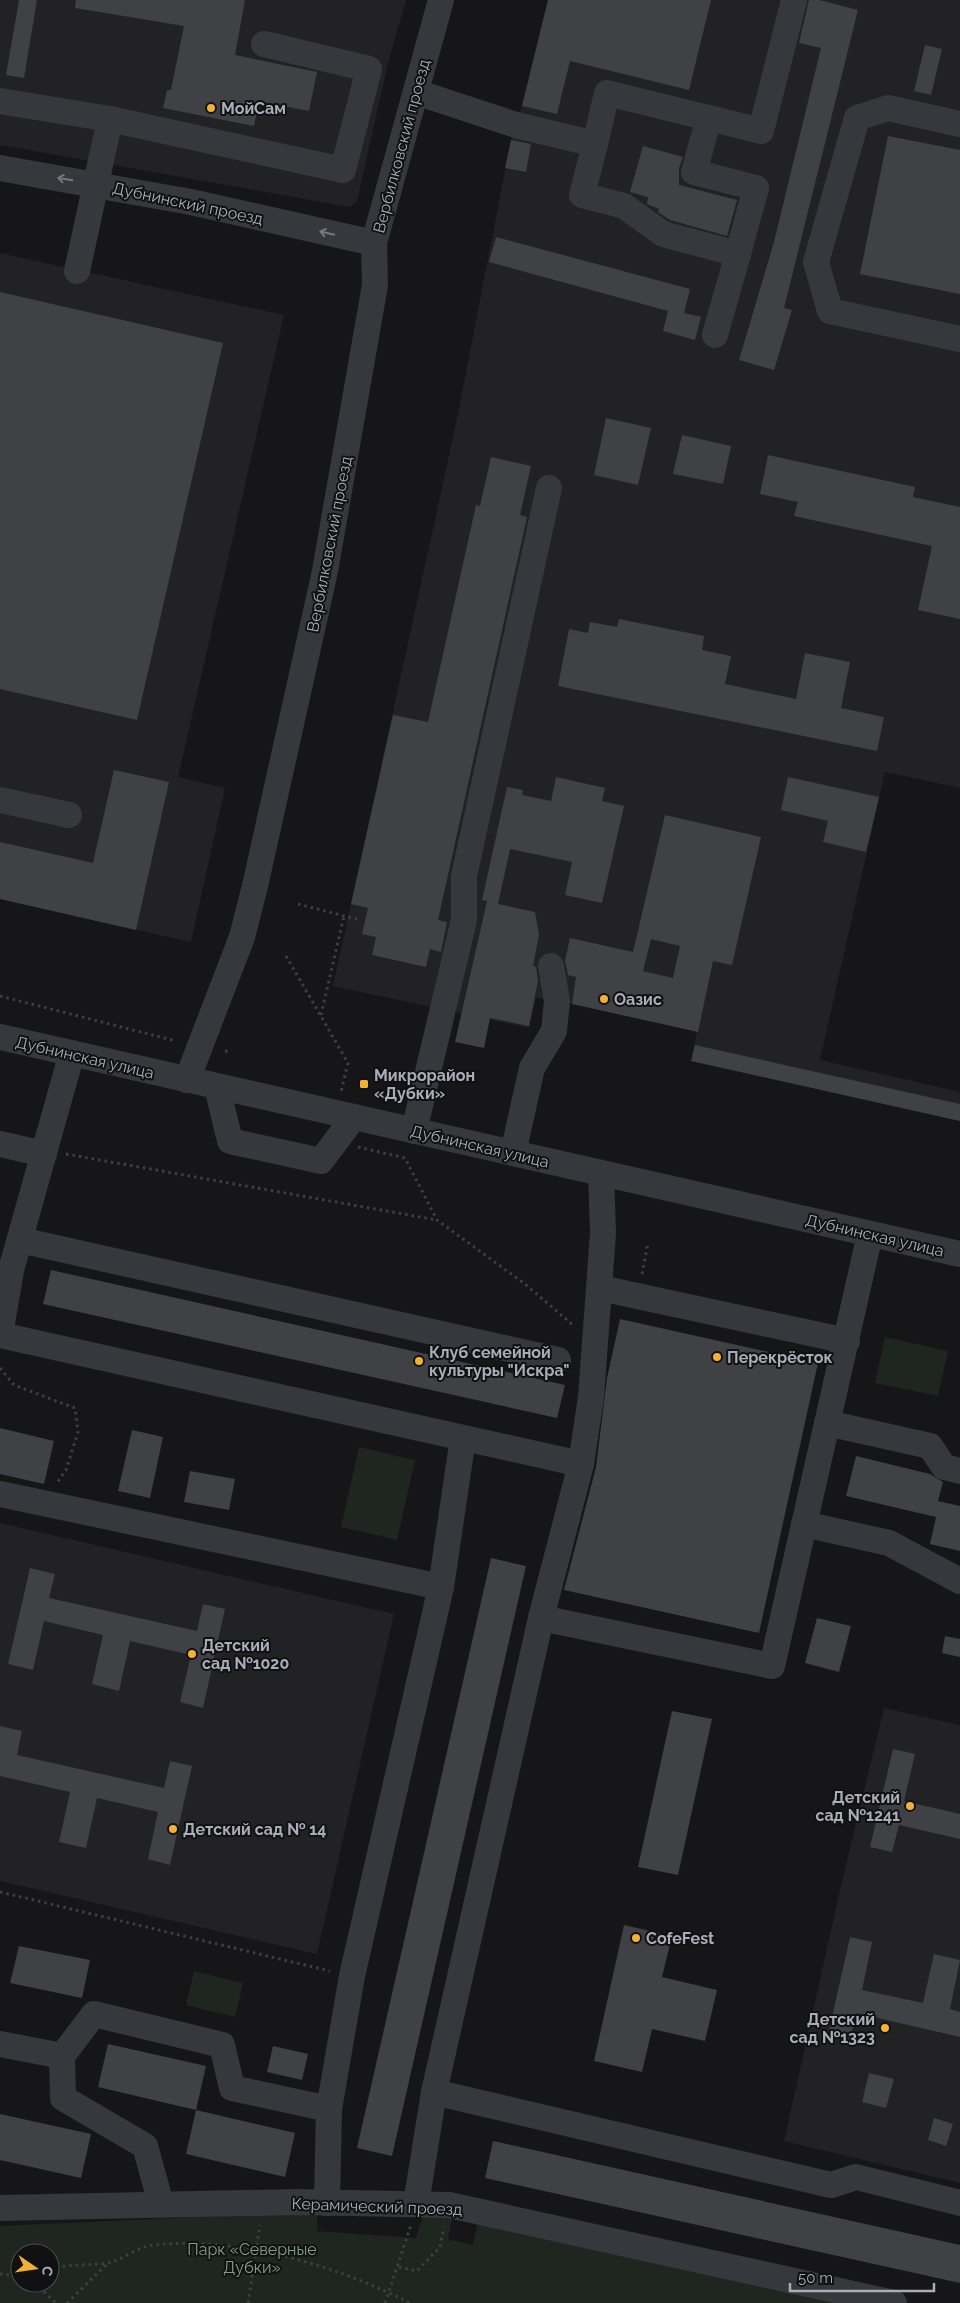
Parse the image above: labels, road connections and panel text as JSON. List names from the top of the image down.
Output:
{
  "streets": {
    "street": [
      "Вербилковский проезд",
      "Дубнинский проезд",
      "Дубнинская улица",
      "Керамический проезд"
    ]
  },
  "crossings": [
    ["Вербилковский проезд", "Дубнинский проезд"],
    ["Вербилковский проезд", "Дубнинская улица"]
  ],
  "one_way": ["Дубнинский проезд"],
  "parks": ["Парк «Северные Дубки»"],
  "places": {
    "other": [
      "МойСам",
      "Оазис",
      "Перекрёсток",
      "Клуб семейной культуры \"Искра\"",
      "Детский сад №1020",
      "Детский сад №1241",
      "Детский сад № 14",
      "CofeFest",
      "Детский сад №1323"
    ],
    "transit": ["Микрорайон «Дубки»"]
  },
  "scale_bar": "50 m",
  "north": "right"
}
